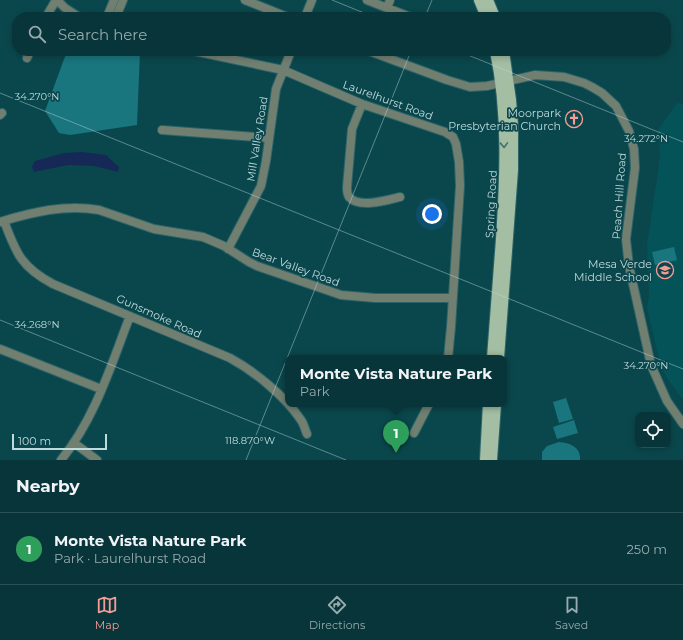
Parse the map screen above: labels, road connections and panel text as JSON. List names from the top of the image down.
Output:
{
  "streets": {
    "main road": ["Spring Road"],
    "street": [
      "Laurelhurst Road",
      "Mill Valley Road",
      "Peach Hill Road",
      "Bear Valley Road",
      "Gunsmoke Road"
    ]
  },
  "crossings": [
    ["Laurelhurst Road", "Mill Valley Road"],
    ["Laurelhurst Road", "Bear Valley Road"],
    ["Mill Valley Road", "Bear Valley Road"],
    ["Peach Hill Road", "Spring Road"],
    ["Bear Valley Road", "Gunsmoke Road"]
  ],
  "places": {
    "church": ["Moorpark Presbyterian Church"],
    "school or university": ["Mesa Verde Middle School"]
  },
  "scale_bar": "100 m",
  "page": {
    "search": "Search here",
    "popup": ["Monte Vista Nature Park", "Park"],
    "pins": "1",
    "scale": "100 m",
    "heading": "Nearby",
    "list": [
      {
        "mark": "1",
        "name": "Monte Vista Nature Park",
        "note": "Park · Laurelhurst Road",
        "value": "250 m"
      }
    ],
    "nav": ["Map", "Directions", "Saved"]
  },
  "coordinates": [
    "34.270°N",
    "34.272°N",
    "34.268°N",
    "118.870°W"
  ]
}
